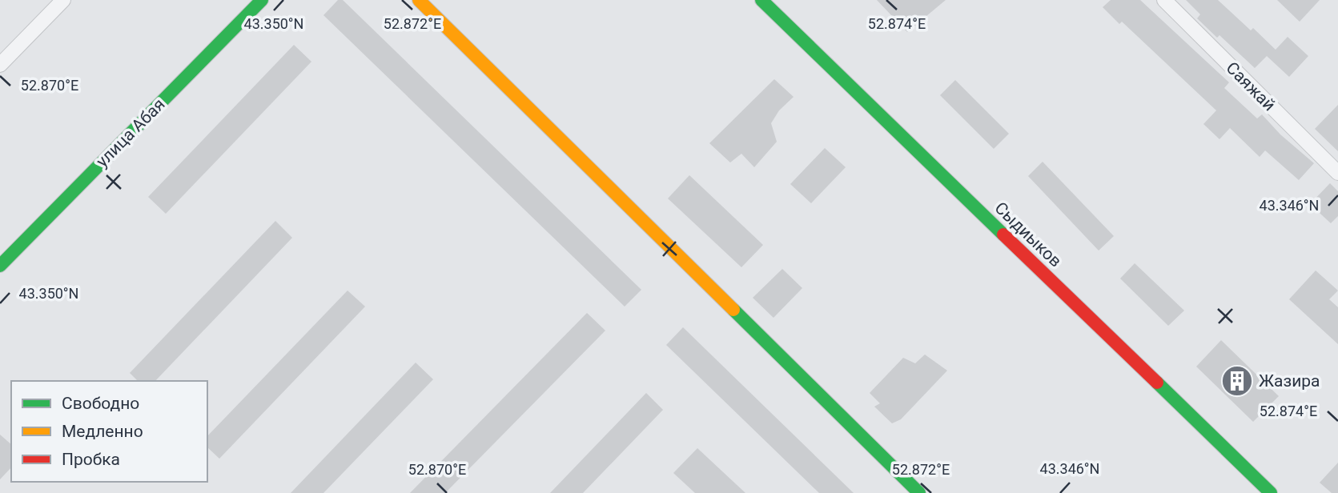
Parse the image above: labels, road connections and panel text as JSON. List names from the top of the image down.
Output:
{
  "streets": {
    "street": ["Саяжай", "улица Абая", "Сыдиыков"]
  },
  "places": {
    "building": ["Жазира"]
  },
  "legend": ["Свободно", "Медленно", "Пробка"],
  "coordinates": [
    "52.872°E",
    "52.874°E",
    "43.350°N",
    "52.870°E",
    "43.346°N"
  ]
}
